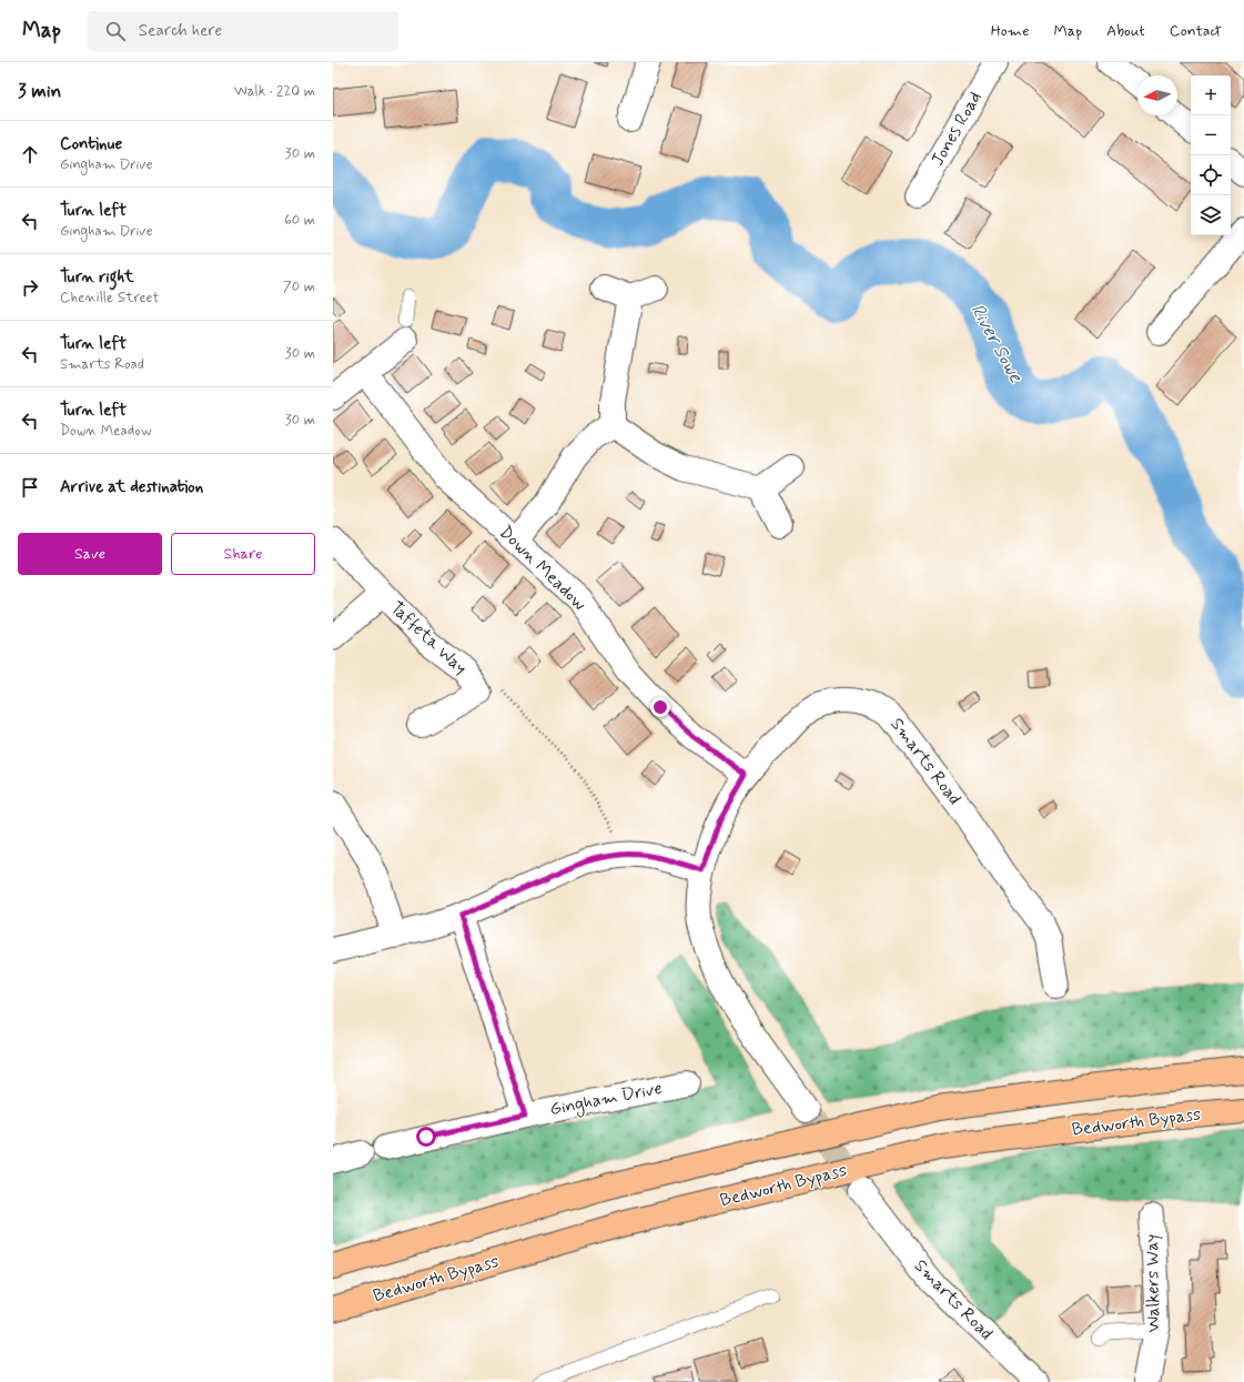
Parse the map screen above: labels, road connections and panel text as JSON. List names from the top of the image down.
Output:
{
  "streets": {
    "highway": ["Bedworth Bypass"],
    "street": [
      "Jones Road",
      "Down Meadow",
      "Taffeta Way",
      "Smarts Road",
      "Gingham Drive",
      "Walkers Way"
    ]
  },
  "crossings": [
    ["Down Meadow", "Smarts Road"]
  ],
  "water": ["River Sowe"],
  "north": "left",
  "page": {
    "header": "Map",
    "search": "Search here",
    "nav": [
      "Home",
      "Map",
      "About",
      "Contact"
    ],
    "heading": ["3 min", "Walk · 220 m"],
    "map_buttons": ["+", "−"],
    "list": [
      ["Continue", "Gingham Drive", "30 m"],
      ["Turn left", "Gingham Drive", "60 m"],
      ["Turn right", "Chenille Street", "70 m"],
      ["Turn left", "Smarts Road", "30 m"],
      ["Turn left", "Down Meadow", "30 m"],
      "Arrive at destination"
    ],
    "buttons": ["Save", "Share"]
  }
}
